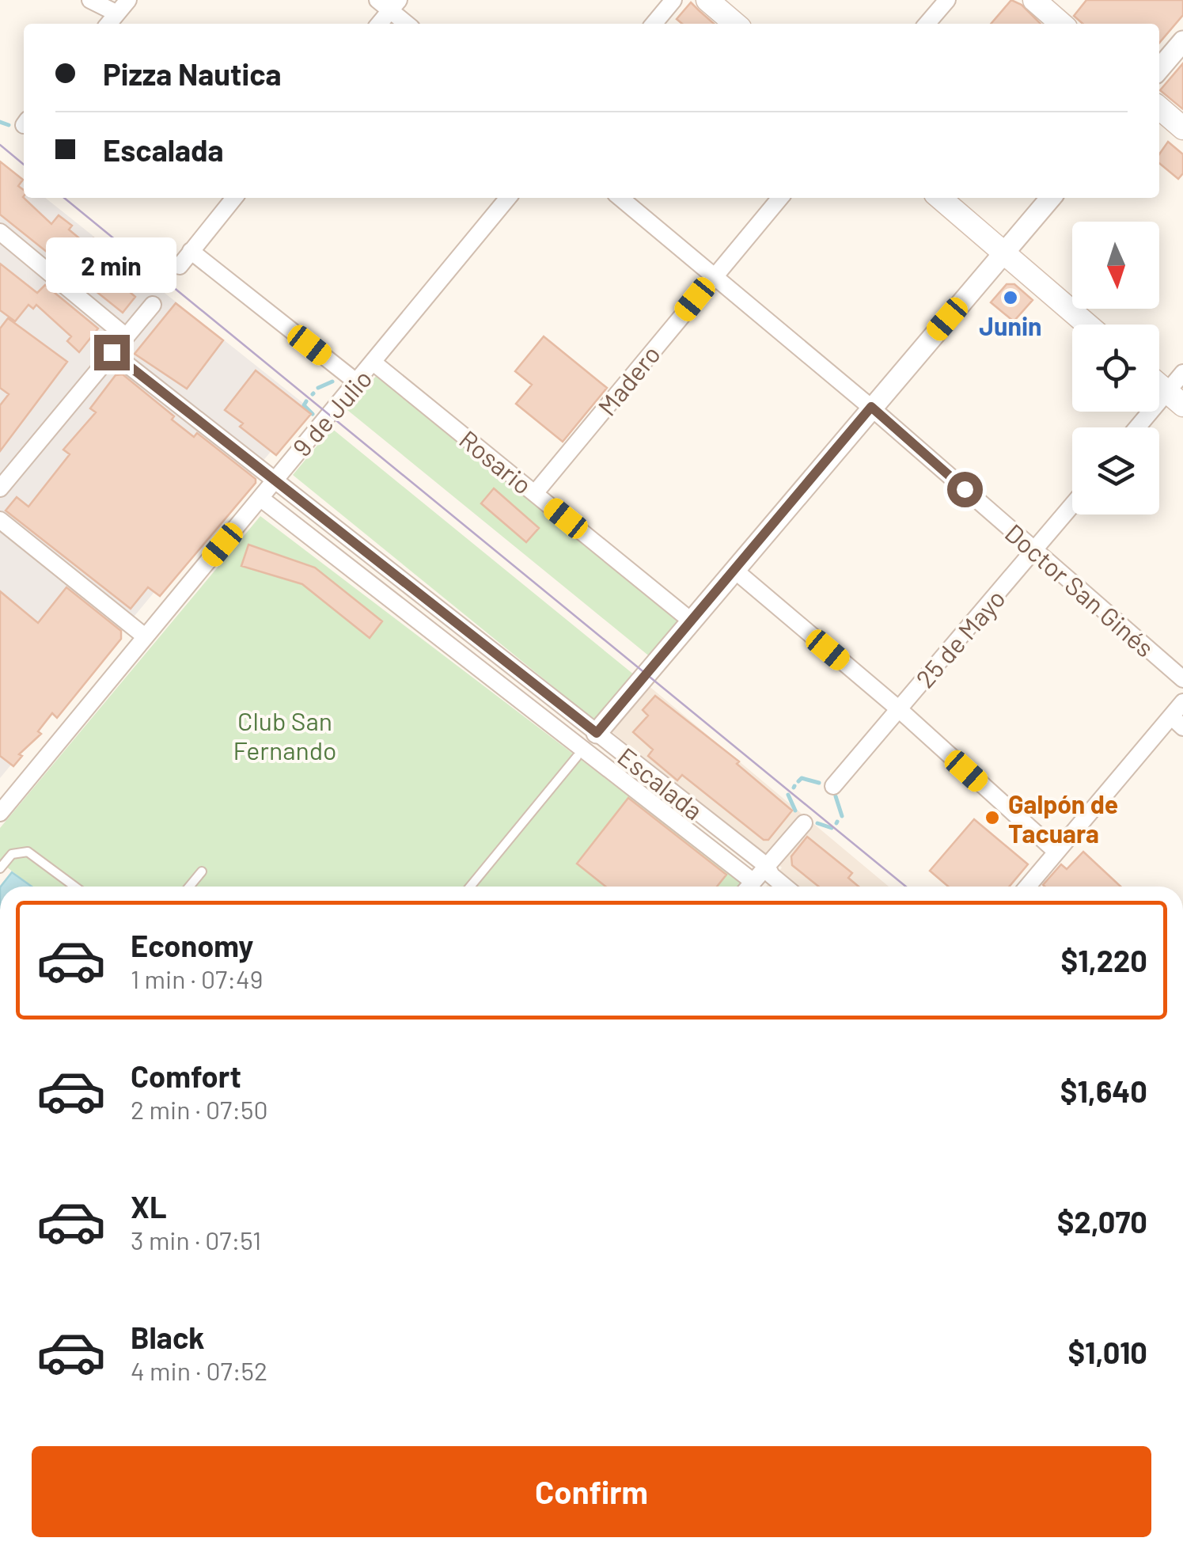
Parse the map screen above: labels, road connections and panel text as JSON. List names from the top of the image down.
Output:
{
  "streets": {
    "street": [
      "Madero",
      "9 de Julio",
      "Rosario",
      "Doctor San Ginés",
      "25 de Mayo",
      "Escalada"
    ]
  },
  "crossings": [
    ["Madero", "Rosario"],
    ["Madero", "Doctor San Ginés"],
    ["9 de Julio", "Rosario"],
    ["9 de Julio", "Escalada"],
    ["Doctor San Ginés", "25 de Mayo"]
  ],
  "parks": ["Club San Fernando"],
  "places": ["Junin", "Galpón de Tacuara"],
  "north": "bottom",
  "page": {
    "banner": ["Pizza Nautica", "Escalada"],
    "bubble": "2 min",
    "list": [
      {
        "name": "Economy",
        "note": "1 min · 07:49",
        "value": "$1,220"
      },
      {
        "name": "Comfort",
        "note": "2 min · 07:50",
        "value": "$1,640"
      },
      {
        "name": "XL",
        "note": "3 min · 07:51",
        "value": "$2,070"
      },
      {
        "name": "Black",
        "note": "4 min · 07:52",
        "value": "$1,010"
      }
    ],
    "buttons": "Confirm"
  }
}
